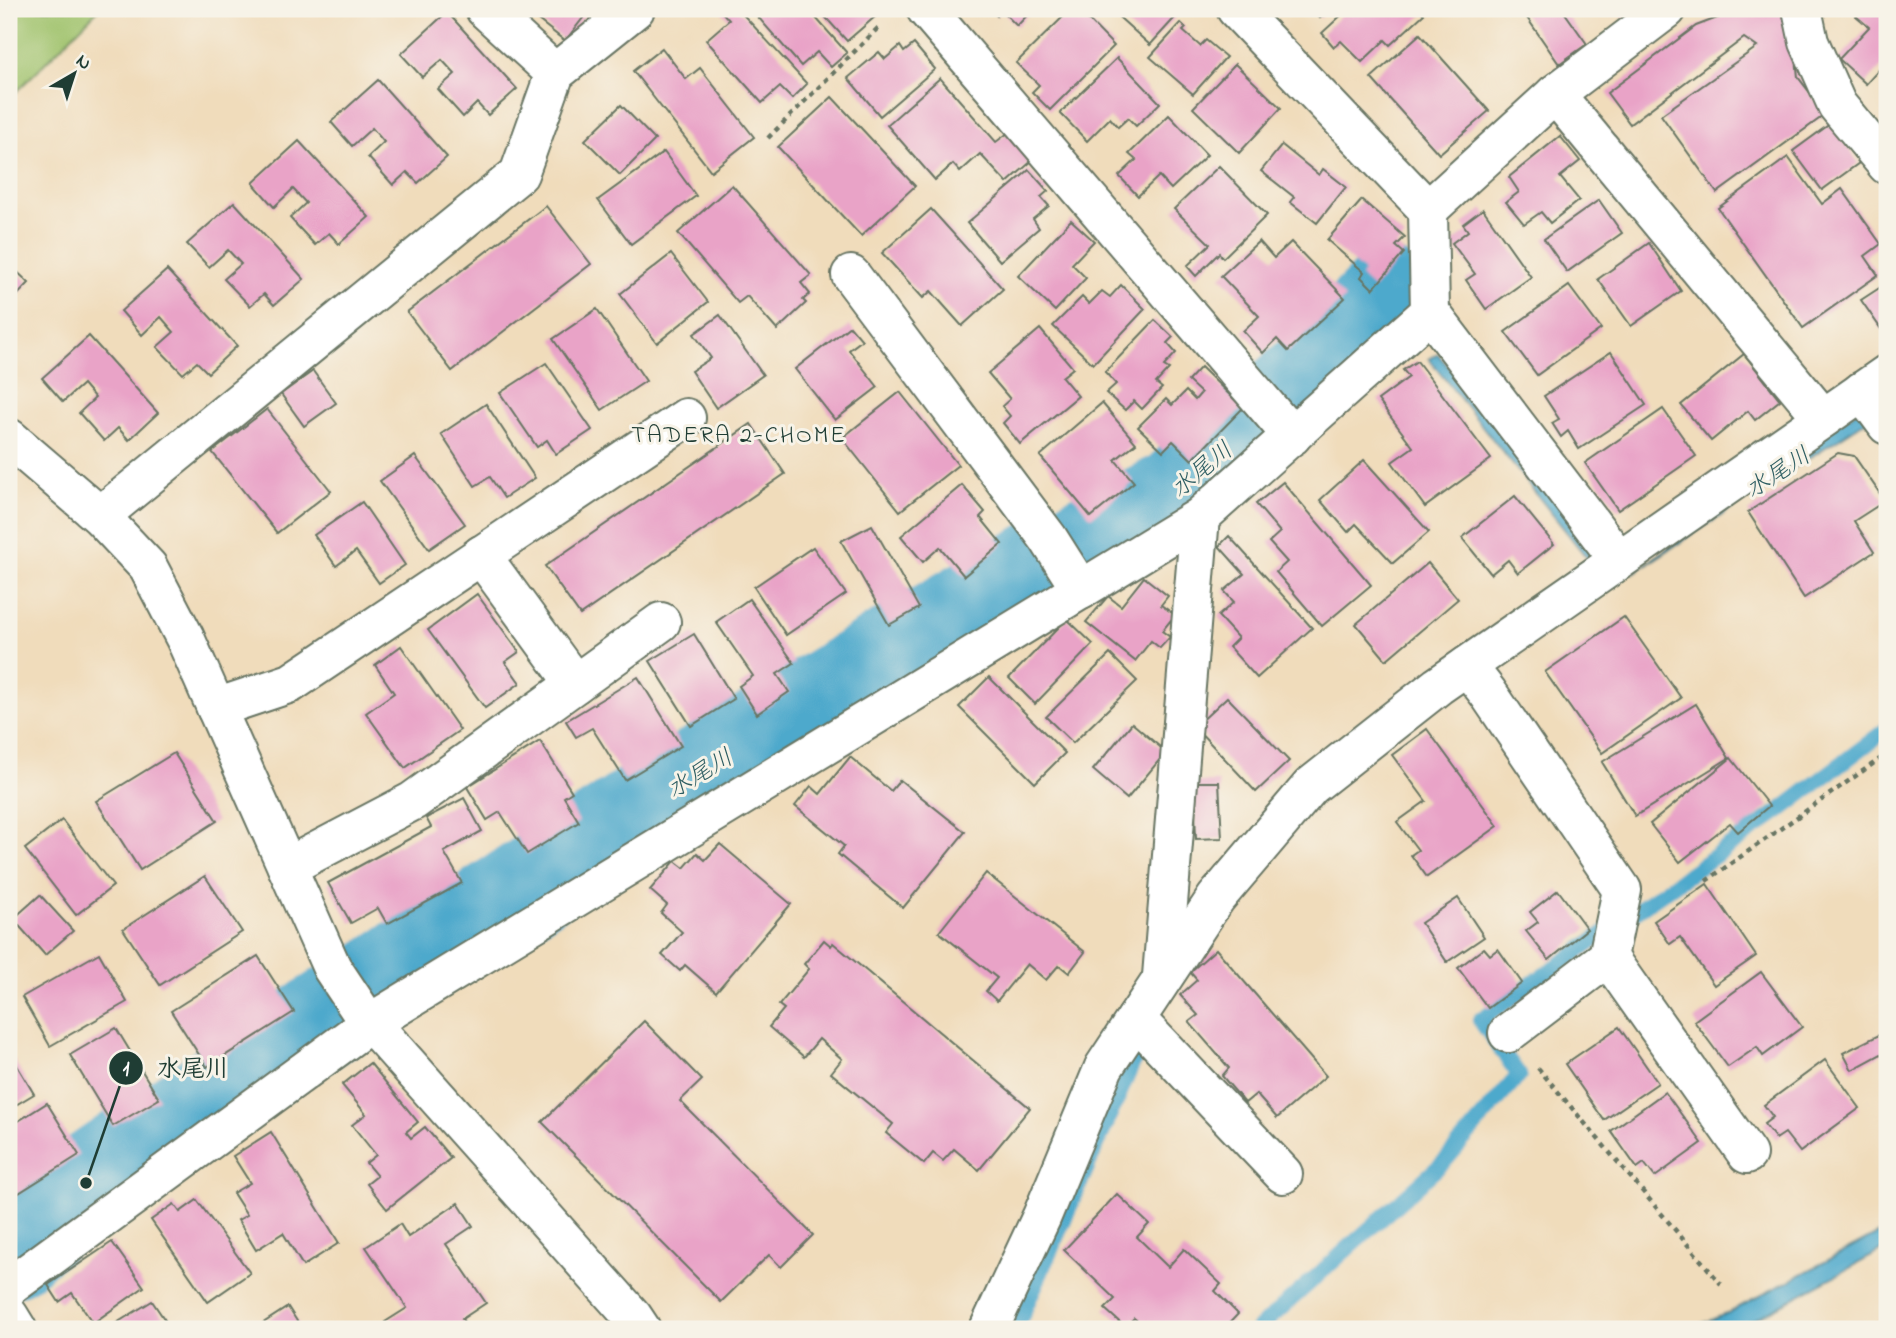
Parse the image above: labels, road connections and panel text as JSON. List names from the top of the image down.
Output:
{
  "districts": ["TADERA 2-CHOME"],
  "water": ["水尾川"],
  "places": ["水尾川"],
  "north": "top right"
}
